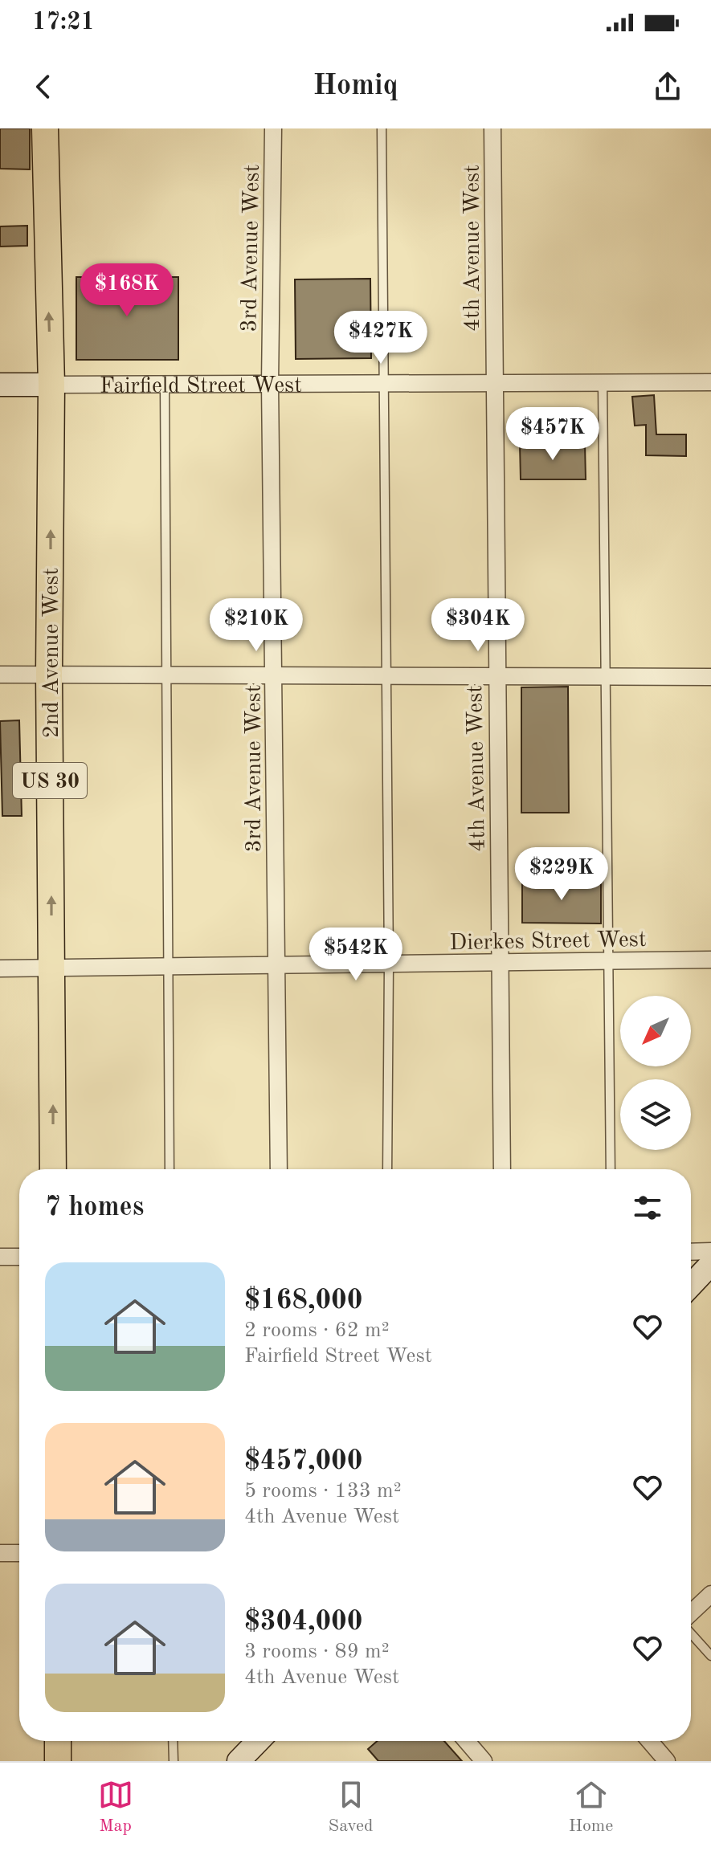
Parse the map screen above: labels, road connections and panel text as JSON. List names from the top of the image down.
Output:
{
  "streets": {
    "main road": ["Fairfield Street West", "2nd Avenue West", "US 30"],
    "street": ["3rd Avenue West", "4th Avenue West", "Dierkes Street West"]
  },
  "crossings": [
    ["3rd Avenue West", "Fairfield Street West"],
    ["3rd Avenue West", "Dierkes Street West"],
    ["4th Avenue West", "Fairfield Street West"],
    ["4th Avenue West", "Dierkes Street West"],
    ["Fairfield Street West", "2nd Avenue West"],
    ["2nd Avenue West", "Dierkes Street West"]
  ],
  "one_way": ["2nd Avenue West"],
  "north": "bottom left",
  "page": {
    "status": "17:21",
    "header": "Homiq",
    "price": [
      "$168K",
      "$427K",
      "$457K",
      "$210K",
      "$304K",
      "$229K",
      "$542K"
    ],
    "heading": "7 homes",
    "list": [
      {
        "name": "$168,000",
        "note": "2 rooms · 62 m² · Fairfield Street West"
      },
      {
        "name": "$457,000",
        "note": "5 rooms · 133 m² · 4th Avenue West"
      },
      {
        "name": "$304,000",
        "note": "3 rooms · 89 m² · 4th Avenue West"
      }
    ],
    "tabs": ["Map", "Saved", "Home"]
  }
}
